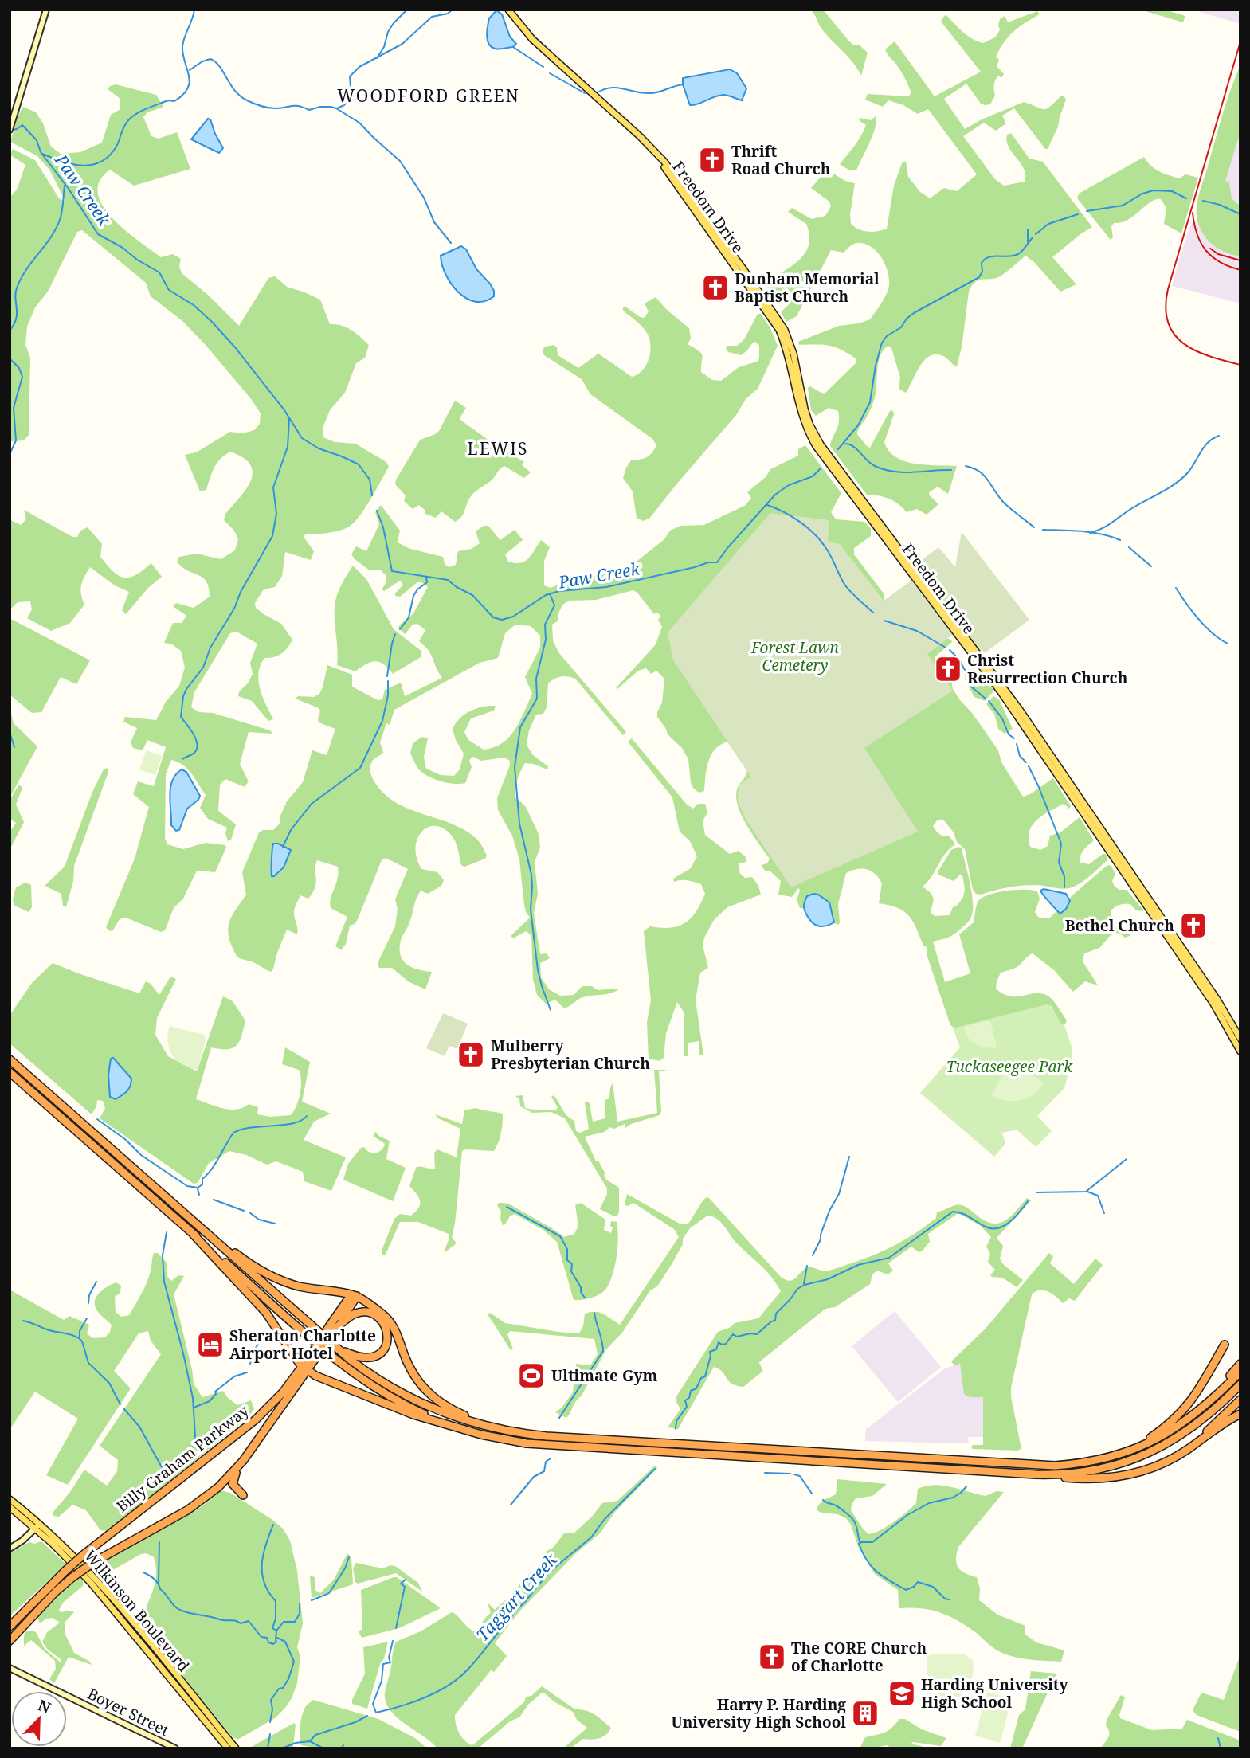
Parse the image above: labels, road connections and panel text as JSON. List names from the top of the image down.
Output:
{
  "streets": {
    "highway": ["Billy Graham Parkway"],
    "main road": ["Freedom Drive", "Wilkinson Boulevard", "Boyer Street"]
  },
  "districts": ["WOODFORD GREEN", "LEWIS"],
  "water": ["Paw Creek", "Taggart Creek"],
  "parks": ["Forest Lawn Cemetery", "Tuckaseegee Park"],
  "places": {
    "church": [
      "Thrift Road Church",
      "Dunham Memorial Baptist Church",
      "Christ Resurrection Church",
      "Bethel Church",
      "Mulberry Presbyterian Church",
      "The CORE Church of Charlotte"
    ],
    "hotel": ["Sheraton Charlotte Airport Hotel"],
    "sports": ["Ultimate Gym"],
    "school or university": ["Harding University High School"],
    "building": ["Harry P. Harding University High School"]
  },
  "north": "top right"
}
